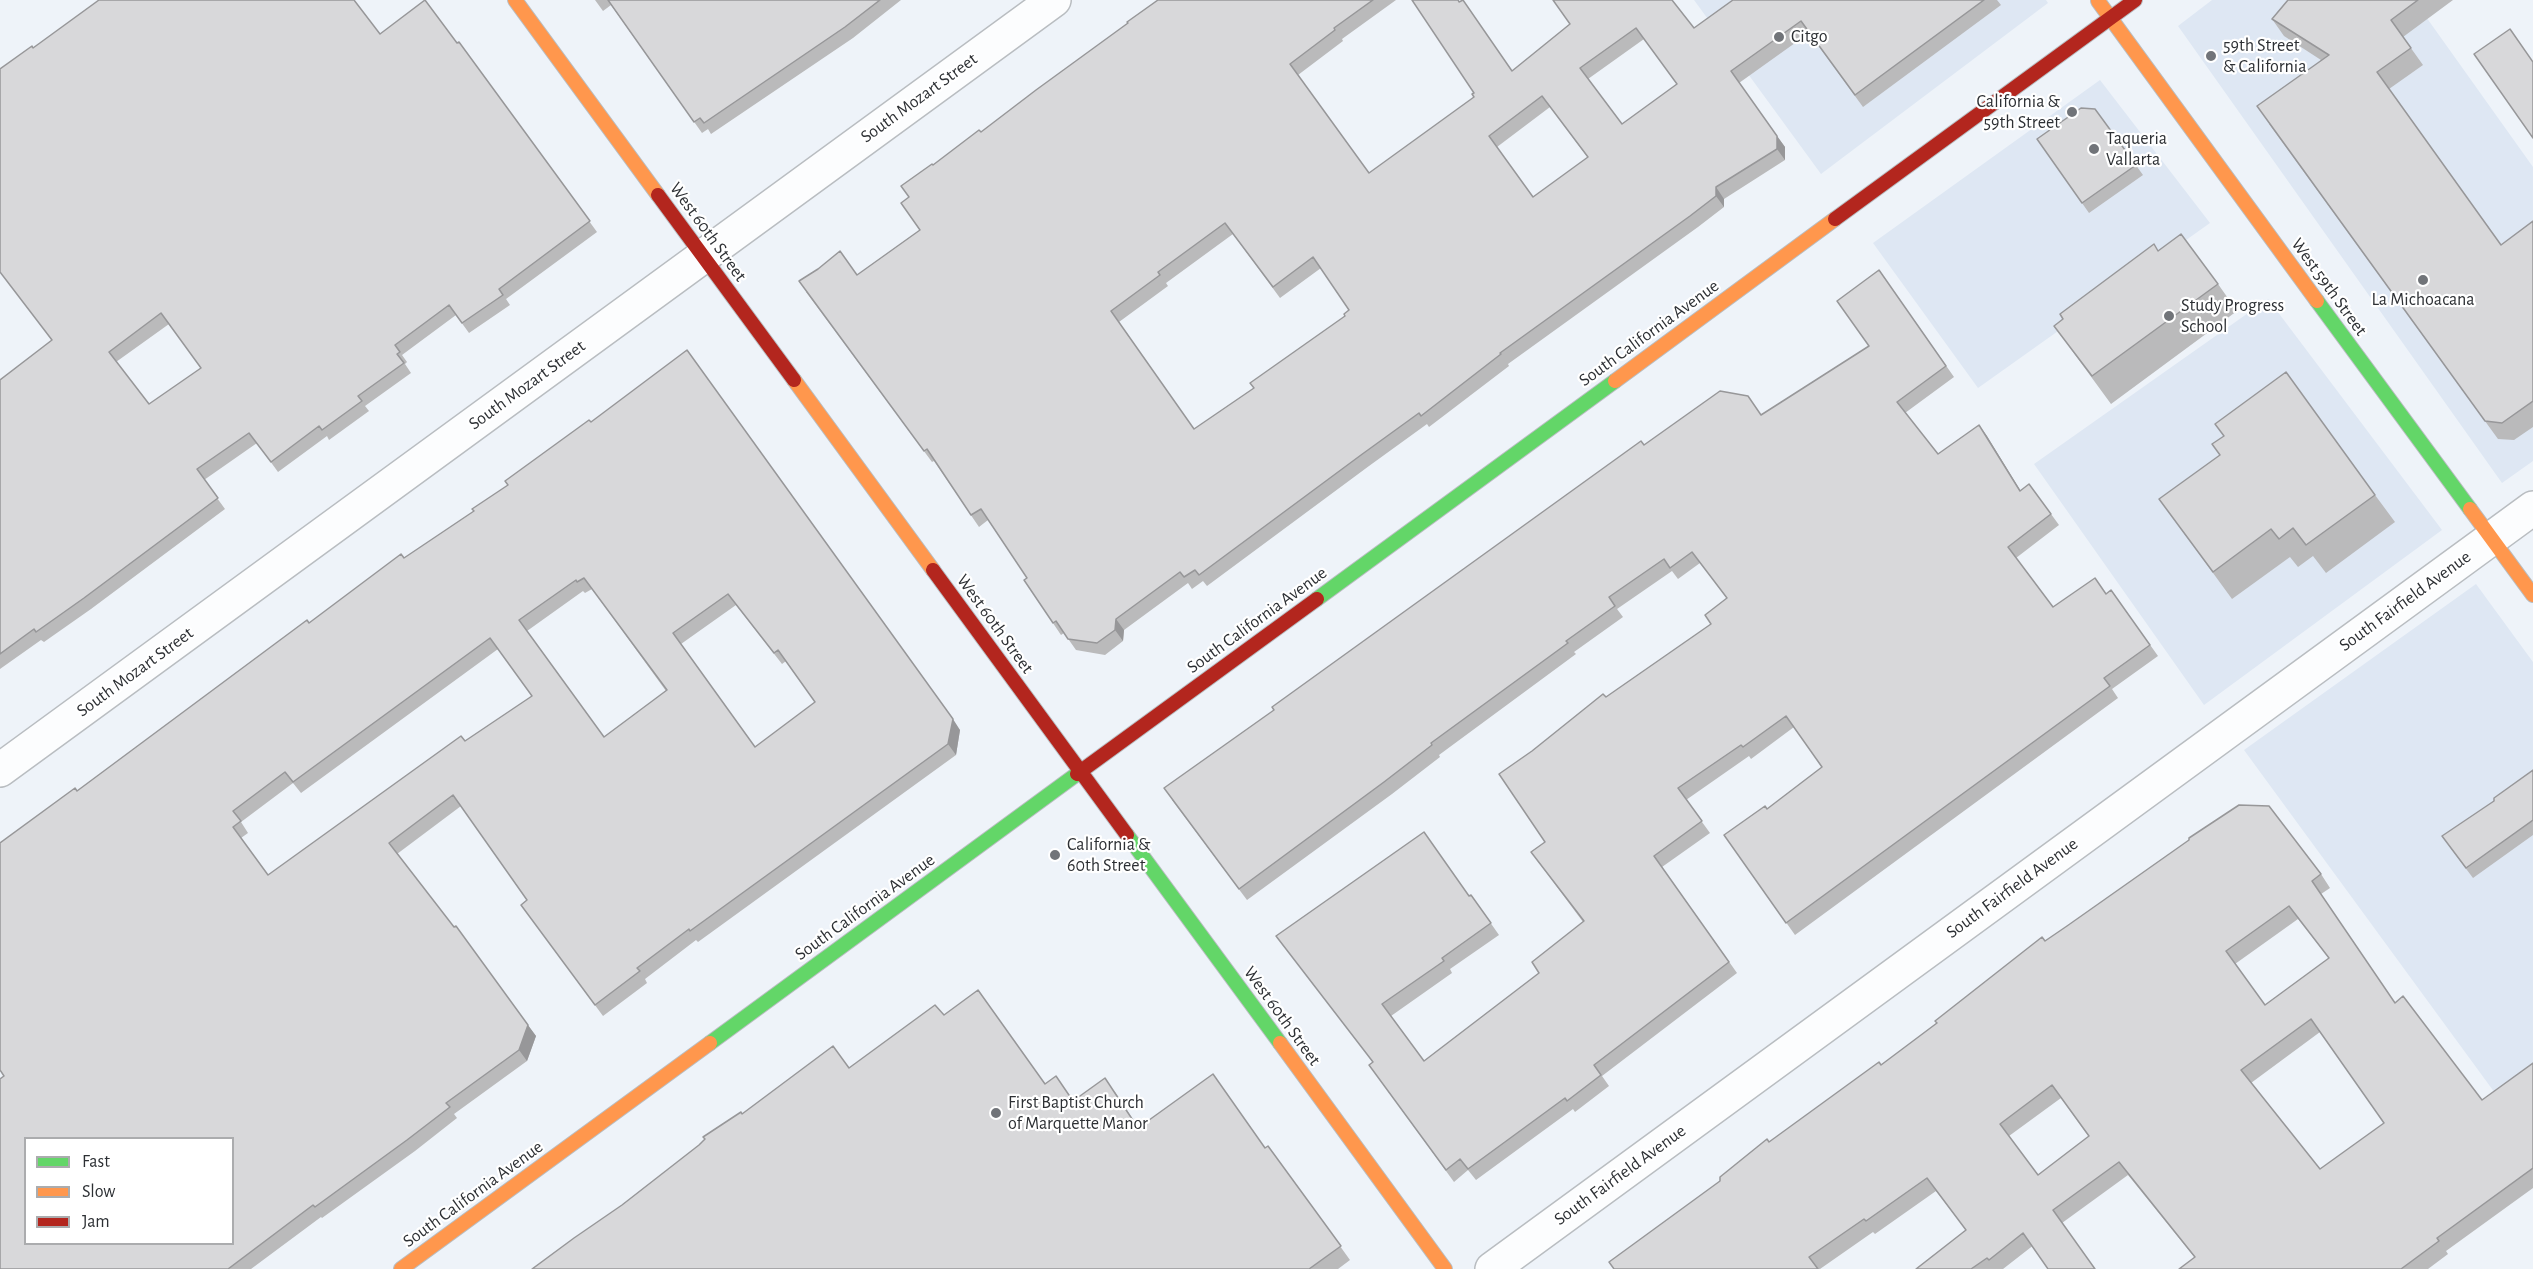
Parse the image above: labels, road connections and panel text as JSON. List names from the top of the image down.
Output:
{
  "streets": {
    "street": [
      "South Mozart Street",
      "West 60th Street",
      "West 59th Street",
      "South California Avenue",
      "South Fairfield Avenue"
    ]
  },
  "crossings": [
    ["South Mozart Street", "West 60th Street"],
    ["West 60th Street", "South California Avenue"],
    ["West 59th Street", "South California Avenue"],
    ["West 59th Street", "South Fairfield Avenue"]
  ],
  "places": [
    "Citgo",
    "59th Street & California",
    "California & 59th Street",
    "Taqueria Vallarta",
    "La Michoacana",
    "Study Progress School",
    "California & 60th Street",
    "First Baptist Church of Marquette Manor"
  ],
  "legend": ["Fast", "Slow", "Jam"]
}
